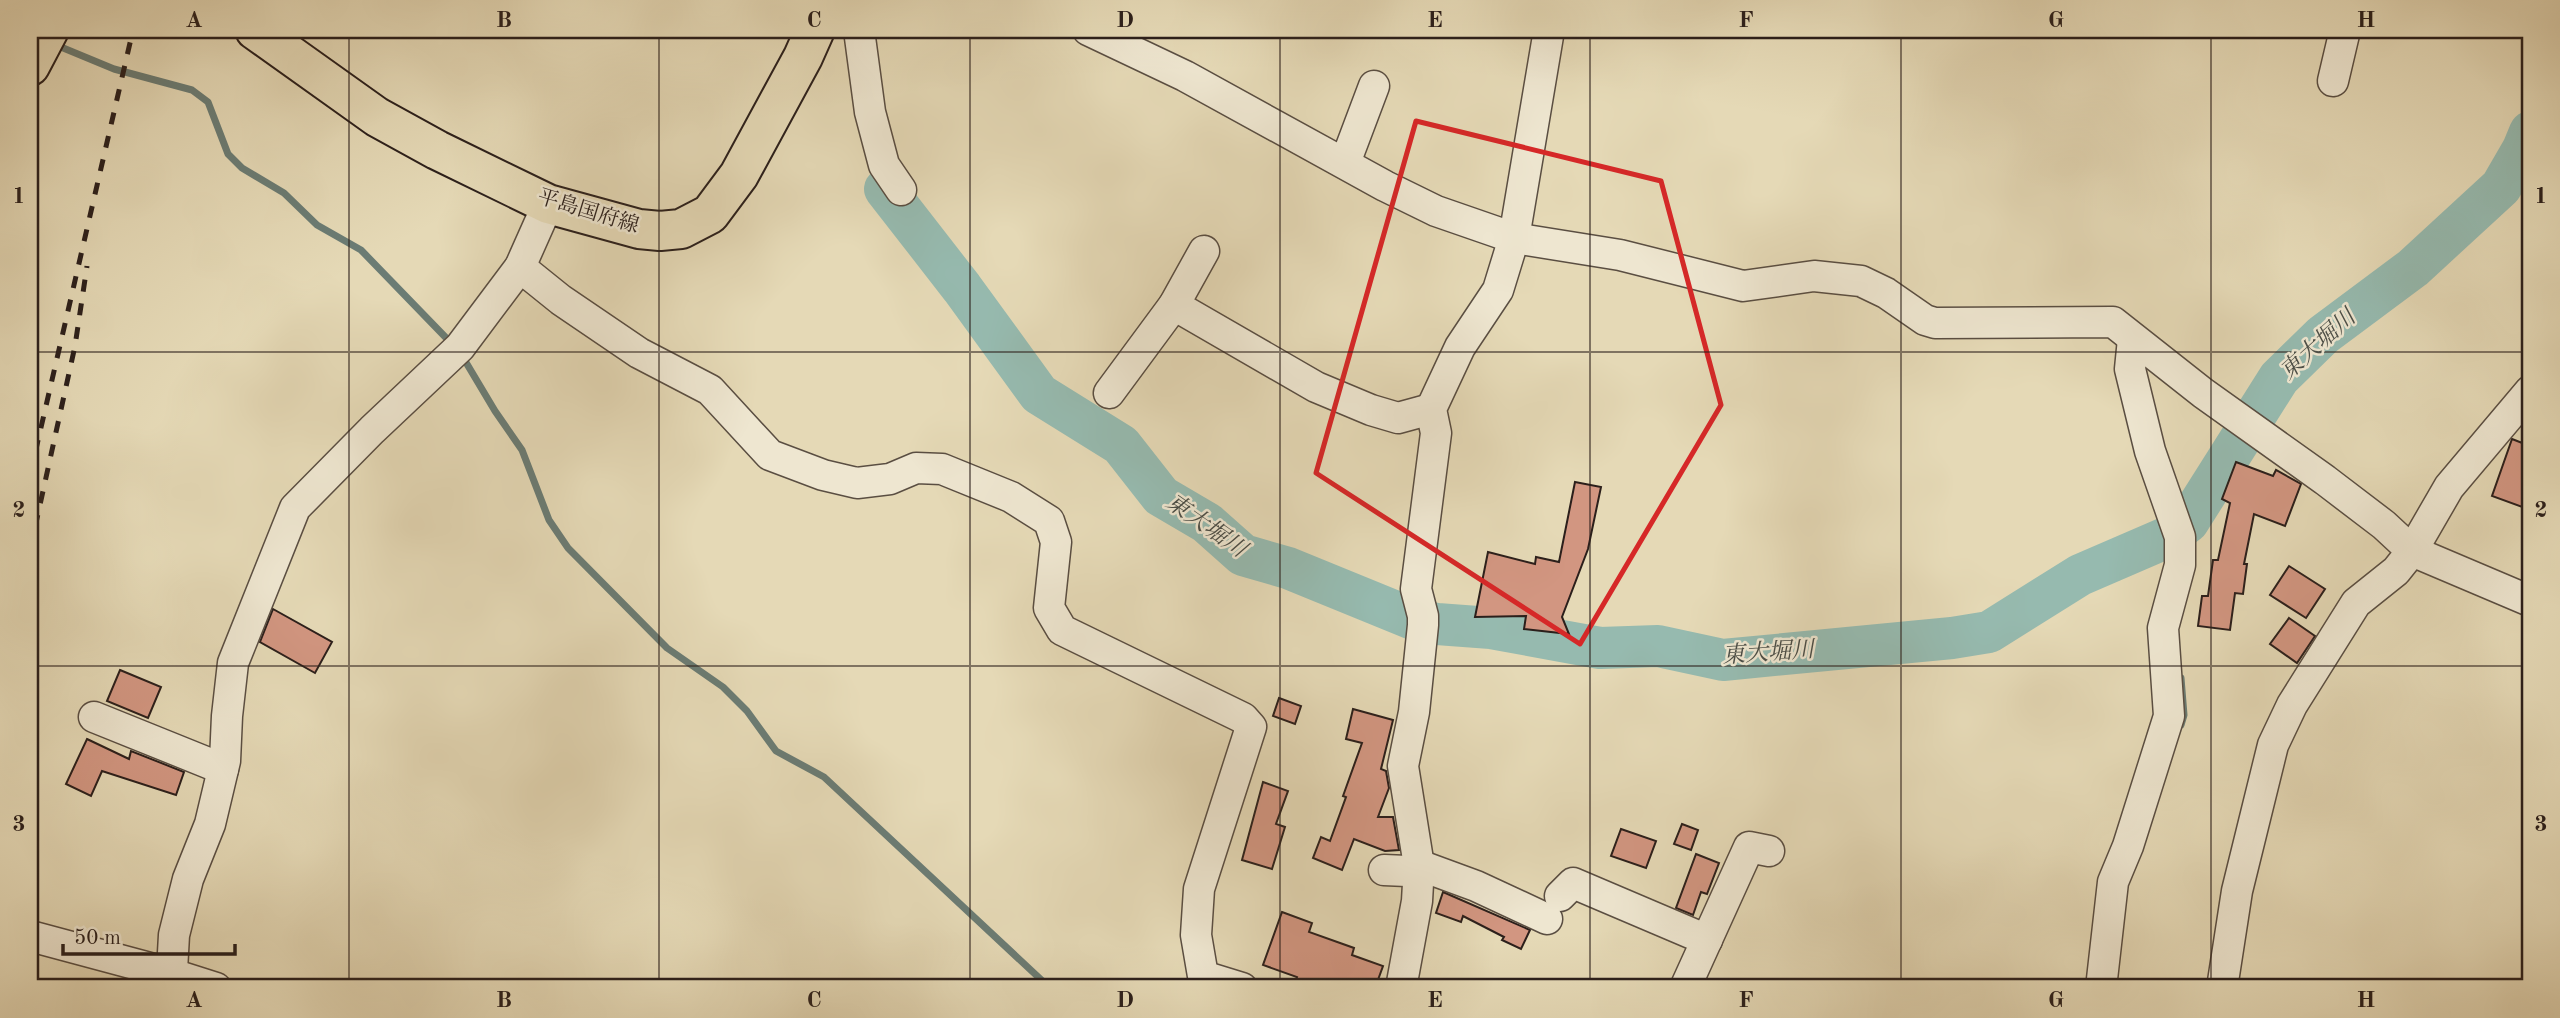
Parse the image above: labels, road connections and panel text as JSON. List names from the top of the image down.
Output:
{
  "streets": {
    "main road": ["平島国府線"]
  },
  "water": ["東大堀川"],
  "scale_bar": "50 m",
  "grid": {
    "columns": [
      "A",
      "B",
      "C",
      "D",
      "E",
      "F",
      "G",
      "H"
    ],
    "rows": ["1", "2", "3"]
  }
}
